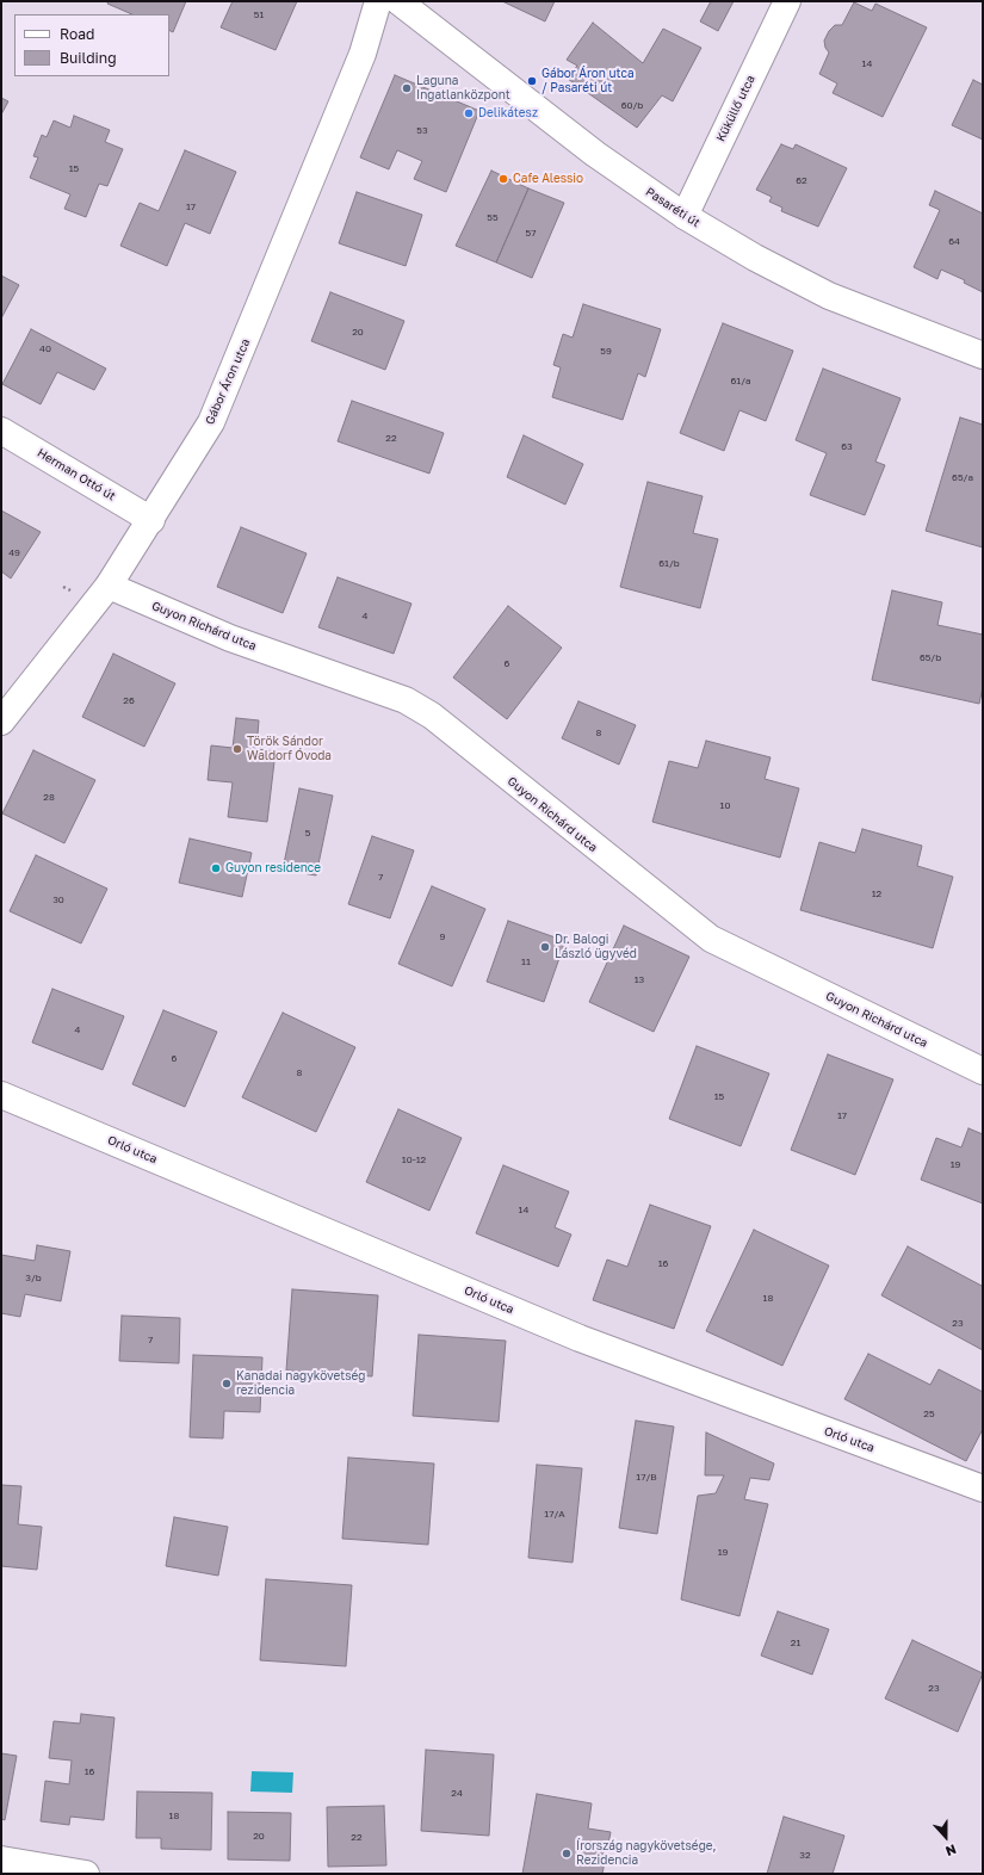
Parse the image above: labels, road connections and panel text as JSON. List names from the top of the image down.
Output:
{
  "streets": {
    "street": [
      "Küküllő utca",
      "Pasaréti út",
      "Gábor Áron utca",
      "Herman Ottó út",
      "Guyon Richárd utca",
      "Orló utca"
    ]
  },
  "crossings": [
    ["Küküllő utca", "Pasaréti út"],
    ["Gábor Áron utca", "Herman Ottó út"],
    ["Gábor Áron utca", "Guyon Richárd utca"]
  ],
  "places": [
    "Gábor Áron utca / Pasaréti út",
    "Laguna Ingatlanközpont",
    "Delikátesz",
    "Cafe Alessio",
    "Török Sándor Waldorf Óvoda",
    "Guyon residence",
    "Dr. Balogi László ügyvéd",
    "Kanadai nagykövetség rezidencia",
    "Írország nagykövetsége, Rezidencia"
  ],
  "house_numbers": [
    "51",
    "14",
    "60/b",
    "53",
    "15",
    "62",
    "17",
    "55",
    "57",
    "64",
    "20",
    "40",
    "59",
    "61/a",
    "22",
    "63",
    "65/a",
    "49",
    "61/b",
    "4",
    "65/b",
    "6",
    "26",
    "8",
    "28",
    "10",
    "5",
    "7",
    "12",
    "30",
    "9",
    "11",
    "13",
    "4",
    "6",
    "8",
    "15",
    "17",
    "10-12",
    "19",
    "14",
    "16",
    "3/b",
    "18",
    "23",
    "7",
    "25",
    "17/B",
    "17/A",
    "19",
    "21",
    "23",
    "16",
    "24",
    "18",
    "20",
    "22",
    "32"
  ],
  "legend": ["Road", "Building"],
  "north": "bottom"
}
